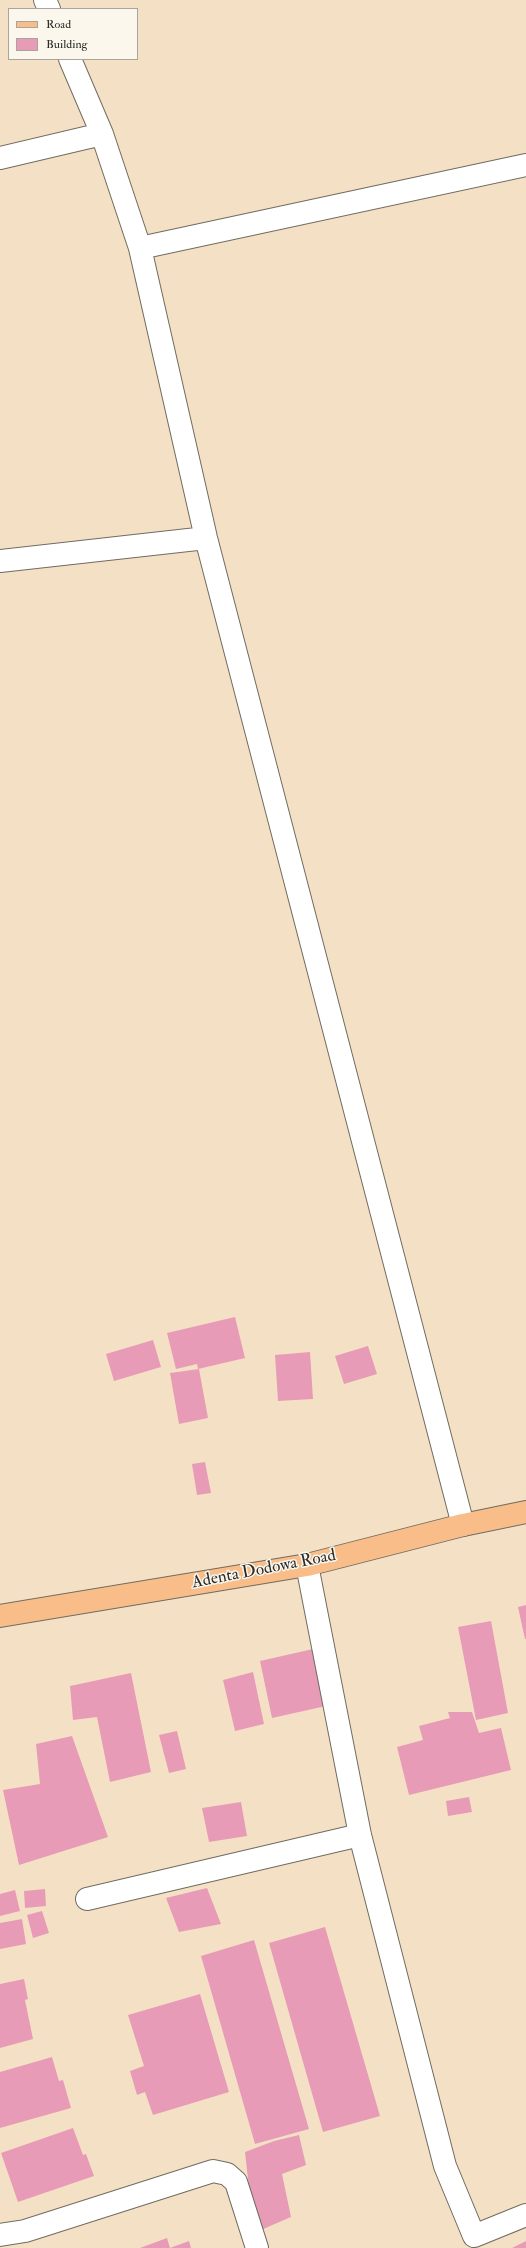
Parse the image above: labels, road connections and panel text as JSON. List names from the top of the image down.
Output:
{
  "streets": {
    "main road": ["Adenta Dodowa Road"]
  },
  "legend": ["Road", "Building"]
}
